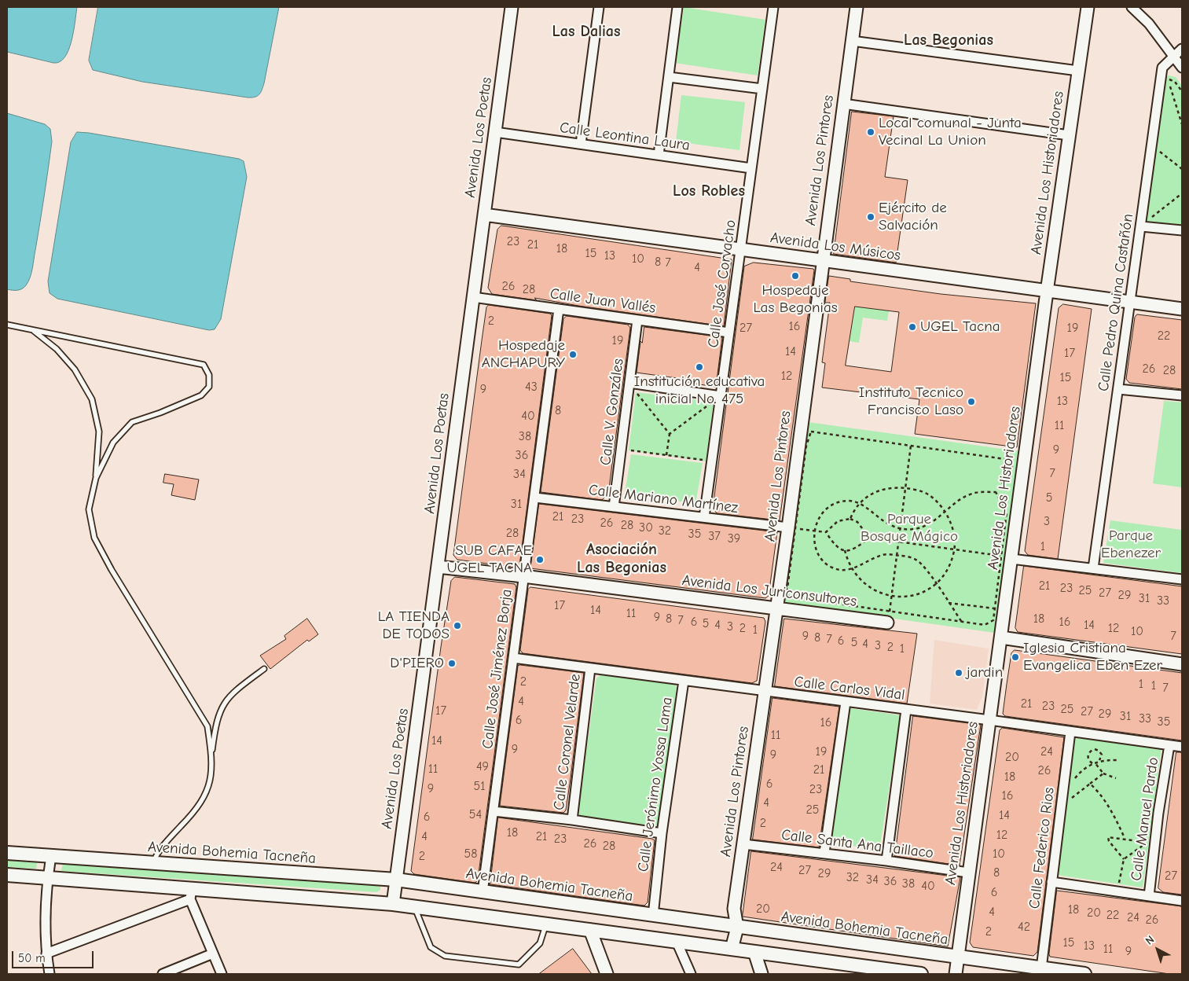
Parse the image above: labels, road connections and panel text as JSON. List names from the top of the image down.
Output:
{
  "streets": {
    "main road": ["Avenida Bohemia Tacneña"],
    "street": [
      "Calle Leontina Laura",
      "Avenida Los Poetas",
      "Avenida Los Pintores",
      "Avenida Los Historiadores",
      "Avenida Los Músicos",
      "Calle José Corvacho",
      "Calle Juan Vallés",
      "Calle Pedro Quina Castañón",
      "Calle V. Gonzáles",
      "Calle Mariano Martínez",
      "Avenida Los Juriconsultores",
      "Calle José Jiménez Borja",
      "Calle Carlos Vidal",
      "Calle Coronel Velarde",
      "Calle Jerónimo Yossa Lama",
      "Calle Manuel Pardo",
      "Calle Santa Ana Taillaco",
      "Calle Federico Rios"
    ]
  },
  "crossings": [
    ["Calle Leontina Laura", "Avenida Los Poetas"],
    ["Calle Leontina Laura", "Calle José Corvacho"],
    ["Avenida Los Poetas", "Avenida Los Músicos"],
    ["Avenida Los Poetas", "Calle Juan Vallés"],
    ["Avenida Los Poetas", "Avenida Los Juriconsultores"],
    ["Avenida Los Poetas", "Avenida Bohemia Tacneña"],
    ["Avenida Los Pintores", "Avenida Los Músicos"],
    ["Avenida Los Pintores", "Calle Mariano Martínez"],
    ["Avenida Los Pintores", "Avenida Los Juriconsultores"],
    ["Avenida Los Pintores", "Calle Carlos Vidal"],
    ["Avenida Los Pintores", "Calle Santa Ana Taillaco"],
    ["Avenida Los Pintores", "Avenida Bohemia Tacneña"],
    ["Avenida Los Historiadores", "Avenida Los Músicos"],
    ["Avenida Los Historiadores", "Calle Carlos Vidal"],
    ["Avenida Los Historiadores", "Calle Santa Ana Taillaco"],
    ["Avenida Los Historiadores", "Avenida Bohemia Tacneña"],
    ["Avenida Los Músicos", "Calle José Corvacho"],
    ["Avenida Los Músicos", "Calle Pedro Quina Castañón"],
    ["Calle José Corvacho", "Calle Juan Vallés"],
    ["Calle José Corvacho", "Calle Mariano Martínez"],
    ["Calle Juan Vallés", "Calle V. Gonzáles"],
    ["Calle Juan Vallés", "Calle José Jiménez Borja"],
    ["Calle V. Gonzáles", "Calle Mariano Martínez"],
    ["Calle Mariano Martínez", "Calle José Jiménez Borja"],
    ["Avenida Los Juriconsultores", "Calle José Jiménez Borja"],
    ["Calle José Jiménez Borja", "Calle Carlos Vidal"],
    ["Calle José Jiménez Borja", "Avenida Bohemia Tacneña"],
    ["Calle Carlos Vidal", "Calle Coronel Velarde"],
    ["Calle Carlos Vidal", "Calle Jerónimo Yossa Lama"],
    ["Calle Carlos Vidal", "Calle Manuel Pardo"],
    ["Calle Carlos Vidal", "Calle Federico Rios"],
    ["Calle Jerónimo Yossa Lama", "Avenida Bohemia Tacneña"],
    ["Calle Federico Rios", "Avenida Bohemia Tacneña"]
  ],
  "districts": [
    "Las Dalias",
    "Las Begonias",
    "Los Robles",
    "Asociación Las Begonias"
  ],
  "parks": ["Parque Bosque Mágico", "Parque Ebenezer"],
  "places": [
    "Local comunal - Junta Vecinal La Union",
    "Ejército de Salvación",
    "Hospedaje Las Begonias",
    "UGEL Tacna",
    "Hospedaje ANCHAPURY",
    "Institución educativa inicial No. 475",
    "Instituto Tecnico Francisco Laso",
    "SUB CAFAE UGEL TACNA",
    "LA TIENDA DE TODOS",
    "Iglesia Cristiana Evangelica Eben Ezer",
    "D'PIERO",
    "jardin"
  ],
  "house_numbers": [
    "23",
    "21",
    "18",
    "15",
    "13",
    "10",
    "8",
    "7",
    "4",
    "26",
    "28",
    "2",
    "16",
    "27",
    "19",
    "22",
    "19",
    "14",
    "17",
    "26",
    "28",
    "12",
    "15",
    "43",
    "9",
    "13",
    "8",
    "40",
    "11",
    "38",
    "9",
    "36",
    "7",
    "34",
    "5",
    "31",
    "21",
    "23",
    "3",
    "26",
    "28",
    "30",
    "32",
    "28",
    "35",
    "37",
    "39",
    "1",
    "21",
    "23",
    "25",
    "27",
    "29",
    "31",
    "33",
    "17",
    "14",
    "11",
    "9",
    "8",
    "18",
    "7",
    "6",
    "16",
    "5",
    "4",
    "14",
    "3",
    "2",
    "12",
    "1",
    "10",
    "9",
    "7",
    "8",
    "7",
    "6",
    "5",
    "4",
    "3",
    "2",
    "1",
    "2",
    "1",
    "1",
    "7",
    "4",
    "21",
    "23",
    "25",
    "17",
    "27",
    "29",
    "31",
    "33",
    "6",
    "35",
    "16",
    "11",
    "14",
    "9",
    "19",
    "24",
    "9",
    "20",
    "49",
    "11",
    "21",
    "26",
    "18",
    "6",
    "51",
    "9",
    "23",
    "16",
    "4",
    "25",
    "54",
    "14",
    "6",
    "2",
    "18",
    "12",
    "4",
    "21",
    "23",
    "26",
    "28",
    "58",
    "10",
    "2",
    "24",
    "27",
    "8",
    "29",
    "27",
    "32",
    "34",
    "36",
    "38",
    "40",
    "6",
    "20",
    "18",
    "4",
    "20",
    "22",
    "24",
    "26",
    "42",
    "2",
    "15",
    "13",
    "11",
    "9"
  ],
  "scale_bar": "50 m",
  "north": "top left"
}
